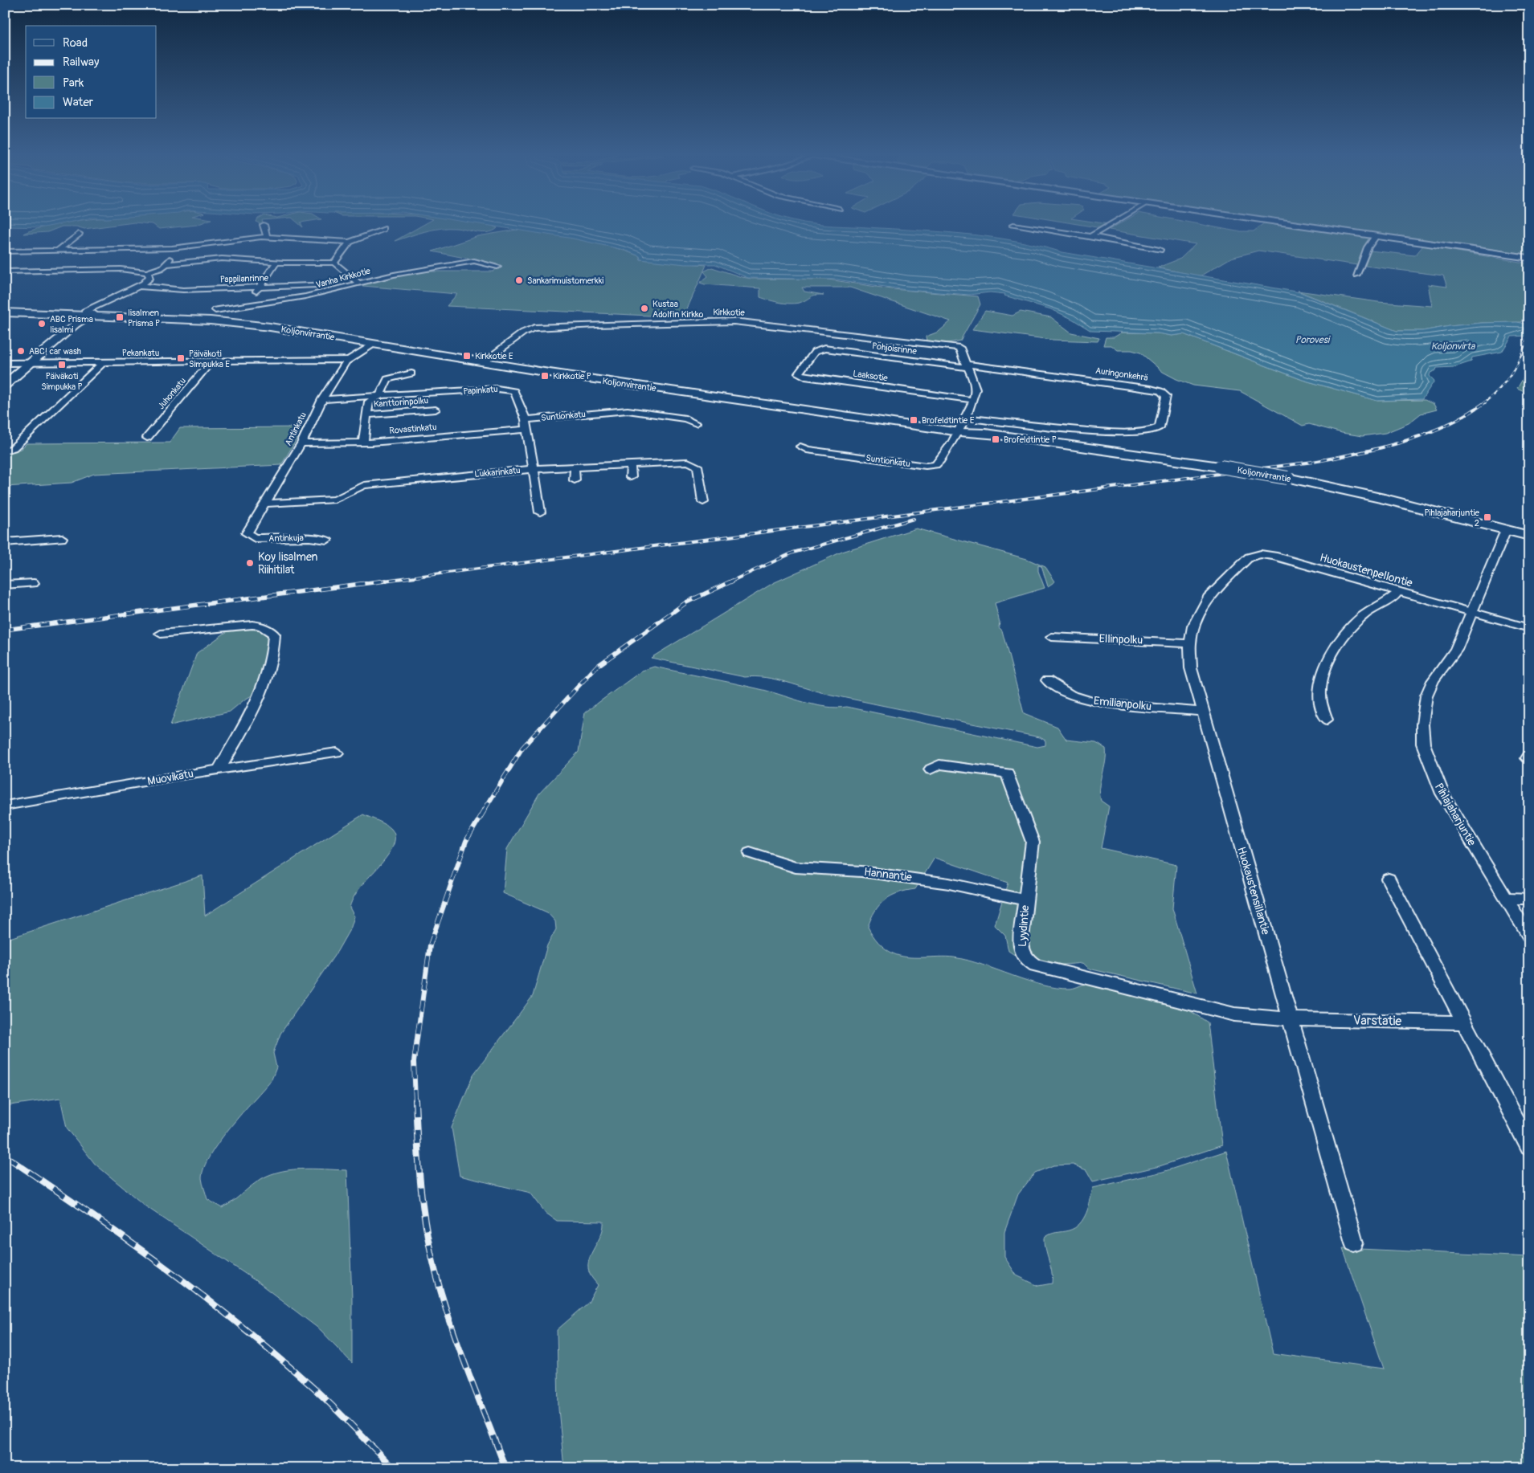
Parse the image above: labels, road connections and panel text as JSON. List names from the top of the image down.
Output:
{
  "streets": {
    "main road": ["Koljonvirrantie"],
    "street": [
      "Vanha Kirkkotie",
      "Pappilanrinne",
      "Kirkkotie",
      "Pohjoisrinne",
      "Pekankatu",
      "Auringonkehrä",
      "Laaksotie",
      "Papinkatu",
      "Juhonkatu",
      "Kanttorinpolku",
      "Suntionkatu",
      "Antinkatu",
      "Rovastinkatu",
      "Lukkarinkatu",
      "Antinkuja",
      "Huokaustenpellontie",
      "Ellinpolku",
      "Emilianpolku",
      "Muovikatu",
      "Pihlajaharjuntie",
      "Hannantie",
      "Huokaustensillantie",
      "Lyydintie",
      "Varstatie"
    ]
  },
  "crossings": [
    ["Vanha Kirkkotie", "Pappilanrinne"],
    ["Kirkkotie", "Koljonvirrantie"],
    ["Kirkkotie", "Pohjoisrinne"],
    ["Kirkkotie", "Auringonkehrä"],
    ["Koljonvirrantie", "Auringonkehrä"],
    ["Koljonvirrantie", "Suntionkatu"],
    ["Koljonvirrantie", "Antinkatu"],
    ["Koljonvirrantie", "Pihlajaharjuntie"],
    ["Pohjoisrinne", "Auringonkehrä"],
    ["Pohjoisrinne", "Laaksotie"],
    ["Pekankatu", "Juhonkatu"],
    ["Pekankatu", "Antinkatu"],
    ["Auringonkehrä", "Suntionkatu"],
    ["Laaksotie", "Suntionkatu"],
    ["Papinkatu", "Suntionkatu"],
    ["Papinkatu", "Antinkatu"],
    ["Papinkatu", "Rovastinkatu"],
    ["Papinkatu", "Lukkarinkatu"],
    ["Antinkatu", "Rovastinkatu"],
    ["Antinkatu", "Lukkarinkatu"],
    ["Antinkatu", "Antinkuja"],
    ["Huokaustenpellontie", "Pihlajaharjuntie"],
    ["Huokaustenpellontie", "Huokaustensillantie"],
    ["Ellinpolku", "Huokaustensillantie"],
    ["Emilianpolku", "Huokaustensillantie"],
    ["Hannantie", "Lyydintie"],
    ["Huokaustensillantie", "Lyydintie"],
    ["Huokaustensillantie", "Varstatie"],
    ["Lyydintie", "Varstatie"]
  ],
  "water": ["Porovesi", "Koljonvirta"],
  "places": {
    "other": [
      "Sankarimuistomerkki",
      "Kustaa Adolfin Kirkko",
      "ABC Prisma Iisalmi",
      "ABC! car wash",
      "Koy Iisalmen Riihitilat"
    ],
    "transit": [
      "Iisalmen Prisma P",
      "Kirkkotie E",
      "Päiväkoti Simpukka E",
      "Päiväkoti Simpukka P",
      "Kirkkotie P",
      "Brofeldtintie E",
      "Brofeldtintie P",
      "Pihlajaharjuntie 2"
    ]
  },
  "legend": [
    "Road",
    "Railway",
    "Park",
    "Water"
  ]
}
